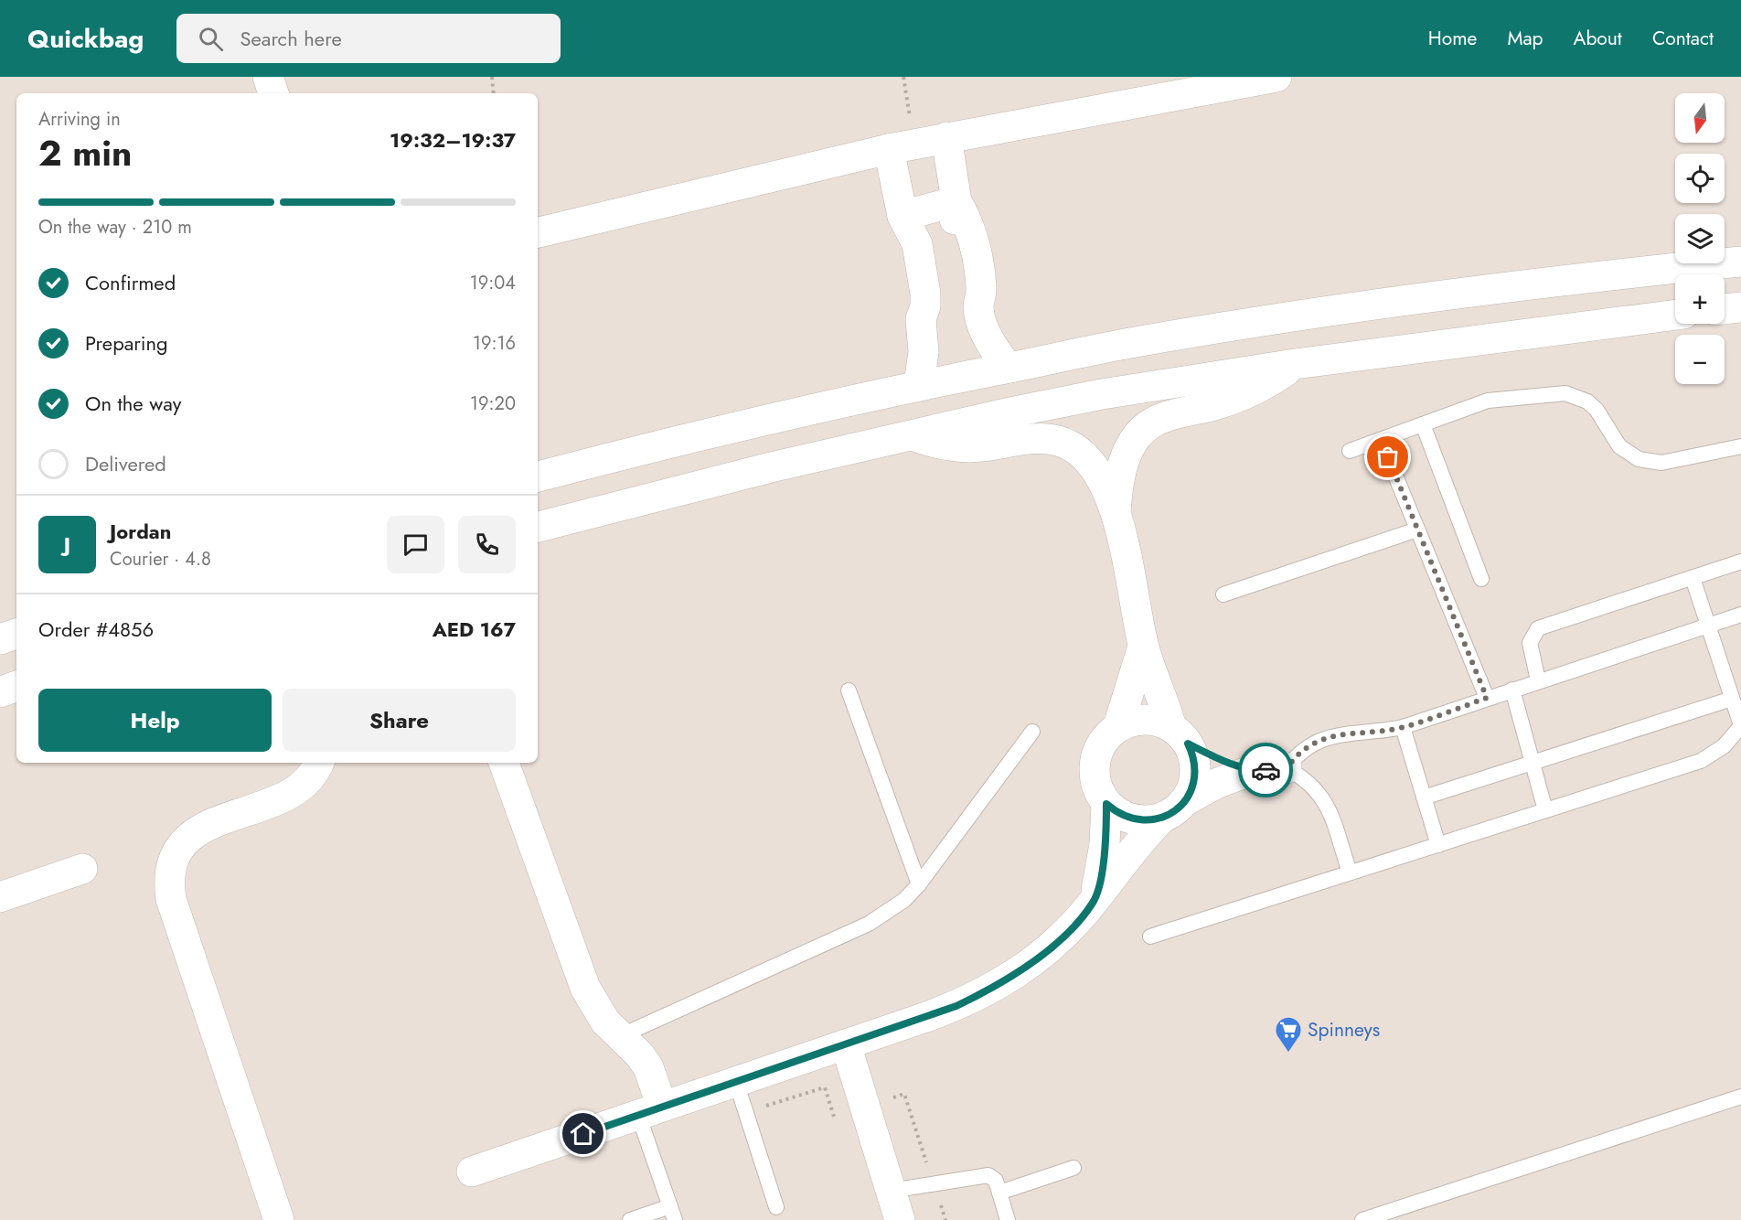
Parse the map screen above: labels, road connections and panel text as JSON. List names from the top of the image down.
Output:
{
  "places": {
    "supermarket": ["Spinneys"]
  },
  "north": "bottom",
  "page": {
    "header": "Quickbag",
    "search": "Search here",
    "nav": [
      "Home",
      "Map",
      "About",
      "Contact"
    ],
    "map_buttons": ["+", "−"],
    "heading": ["2 min", "Arriving in", "19:32–19:37"],
    "panel": [
      "Jordan",
      "Courier · 4.8",
      "Order #4856",
      "AED 167"
    ],
    "bar": "On the way · 210 m",
    "list": [
      ["Confirmed", "19:04"],
      ["Preparing", "19:16"],
      ["On the way", "19:20"],
      "Delivered"
    ],
    "round": "J",
    "buttons": ["Help", "Share"]
  }
}
